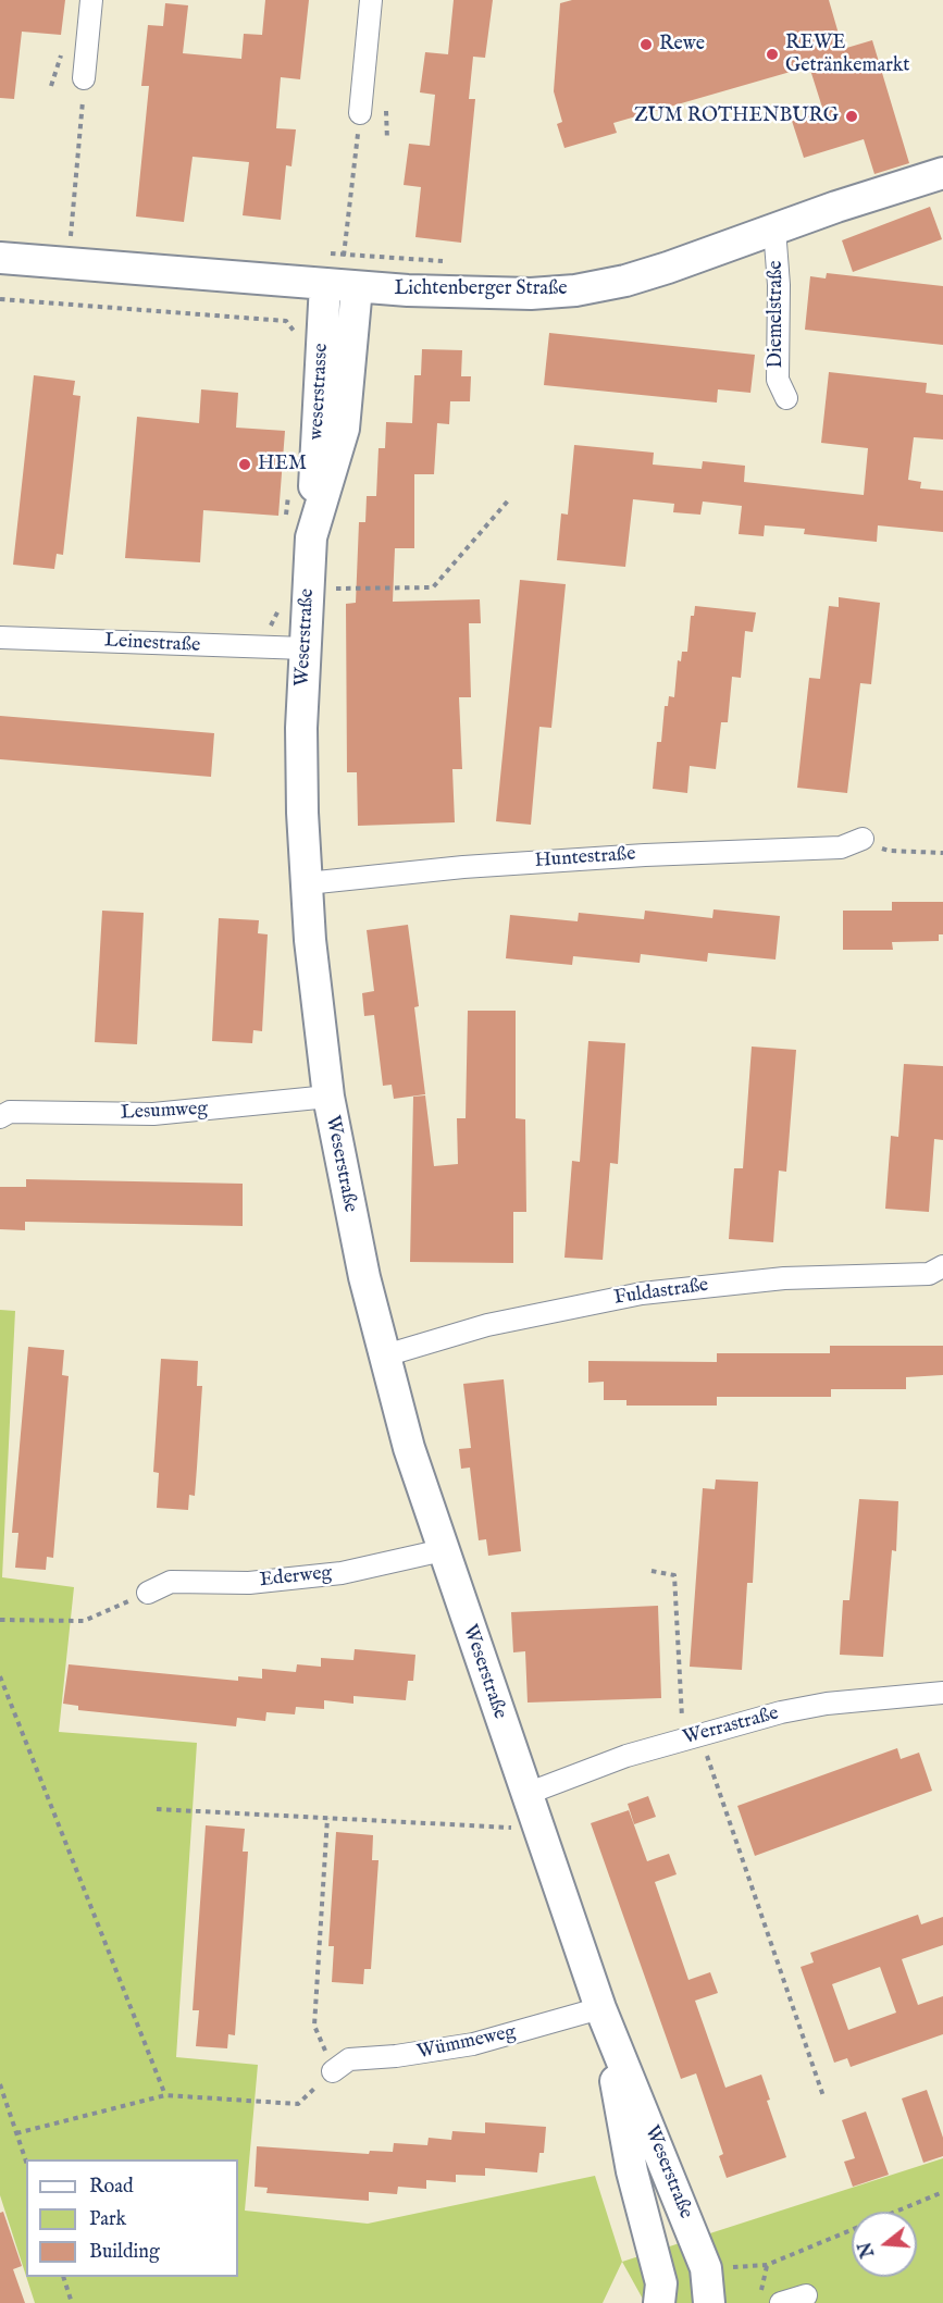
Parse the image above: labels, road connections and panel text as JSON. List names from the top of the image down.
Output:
{
  "streets": {
    "street": [
      "Lichtenberger Straße",
      "Diemelstraße",
      "weserstrasse",
      "Weserstraße",
      "Leinestraße",
      "Huntestraße",
      "Lesumweg",
      "Fuldastraße",
      "Ederweg",
      "Werrastraße",
      "Wümmeweg"
    ]
  },
  "crossings": [
    ["Lichtenberger Straße", "Diemelstraße"],
    ["Lichtenberger Straße", "weserstrasse"],
    ["weserstrasse", "Weserstraße"],
    ["Weserstraße", "Leinestraße"],
    ["Weserstraße", "Huntestraße"],
    ["Weserstraße", "Lesumweg"],
    ["Weserstraße", "Fuldastraße"],
    ["Weserstraße", "Ederweg"],
    ["Weserstraße", "Werrastraße"],
    ["Weserstraße", "Wümmeweg"]
  ],
  "places": [
    "Rewe",
    "REWE Getränkemarkt",
    "ZUM ROTHENBURG",
    "HEM"
  ],
  "legend": ["Road", "Park", "Building"],
  "north": "left"
}
